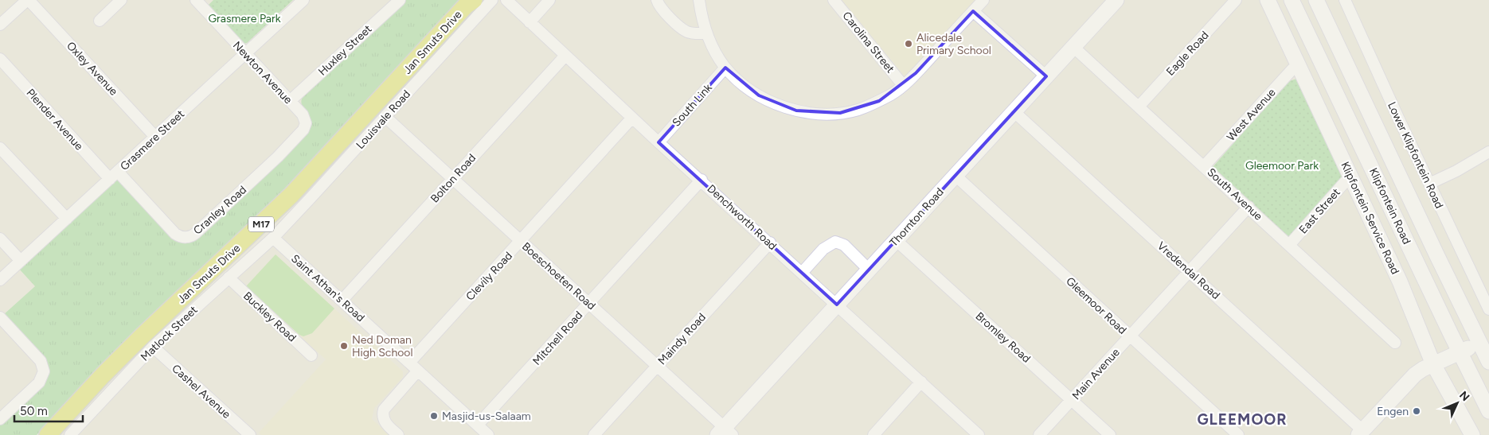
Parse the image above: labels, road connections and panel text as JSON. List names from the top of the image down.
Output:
{
  "streets": {
    "main road": ["Jan Smuts Drive", "M17"],
    "street": [
      "Carolina Street",
      "Huxley Street",
      "Eagle Road",
      "Oxley Avenue",
      "Newton Avenue",
      "South Link",
      "West Avenue",
      "Plender Avenue",
      "Louisvale Road",
      "Grasmere Street",
      "Lower Klipfontein Road",
      "Bolton Road",
      "South Avenue",
      "Klipfontein Road",
      "Cranley Road",
      "East Street",
      "Denchworth Road",
      "Thornton Road",
      "Klipfontein Service Road",
      "Vredendal Road",
      "Clevily Road",
      "Boeschoeten Road",
      "Saint Athan's Road",
      "Gleemoor Road",
      "Buckley Road",
      "Matlock Street",
      "Bromley Road",
      "Mitchell Road",
      "Maindy Road",
      "Main Avenue",
      "Cashel Avenue"
    ]
  },
  "crossings": [
    ["Huxley Street", "Newton Avenue"],
    ["Eagle Road", "South Avenue"],
    ["Oxley Avenue", "Grasmere Street"],
    ["Newton Avenue", "Grasmere Street"],
    ["Newton Avenue", "Cranley Road"],
    ["South Link", "Denchworth Road"],
    ["West Avenue", "South Avenue"],
    ["West Avenue", "Klipfontein Service Road"],
    ["Plender Avenue", "Grasmere Street"],
    ["Plender Avenue", "Cranley Road"],
    ["Louisvale Road", "Boeschoeten Road"],
    ["Louisvale Road", "Saint Athan's Road"],
    ["Louisvale Road", "Matlock Street"],
    ["Grasmere Street", "Cranley Road"],
    ["Bolton Road", "Denchworth Road"],
    ["Bolton Road", "Boeschoeten Road"],
    ["Bolton Road", "Saint Athan's Road"],
    ["South Avenue", "East Street"],
    ["South Avenue", "Thornton Road"],
    ["South Avenue", "Main Avenue"],
    ["East Street", "Klipfontein Service Road"],
    ["Denchworth Road", "Thornton Road"],
    ["Denchworth Road", "Clevily Road"],
    ["Denchworth Road", "Mitchell Road"],
    ["Denchworth Road", "Maindy Road"],
    ["Thornton Road", "Vredendal Road"],
    ["Thornton Road", "Boeschoeten Road"],
    ["Thornton Road", "Gleemoor Road"],
    ["Thornton Road", "Bromley Road"],
    ["Vredendal Road", "Main Avenue"],
    ["Clevily Road", "Boeschoeten Road"],
    ["Clevily Road", "Saint Athan's Road"],
    ["Boeschoeten Road", "Mitchell Road"],
    ["Boeschoeten Road", "Maindy Road"],
    ["Saint Athan's Road", "Matlock Street"],
    ["Saint Athan's Road", "Mitchell Road"],
    ["Gleemoor Road", "Main Avenue"],
    ["Buckley Road", "Matlock Street"],
    ["Matlock Street", "Cashel Avenue"],
    ["Bromley Road", "Main Avenue"]
  ],
  "districts": ["GLEEMOOR"],
  "parks": ["Grasmere Park", "Gleemoor Park"],
  "places": [
    "Alicedale Primary School",
    "Ned Doman High School",
    "Engen",
    "Masjid-us-Salaam"
  ],
  "scale_bar": "50 m",
  "north": "top right"
}
